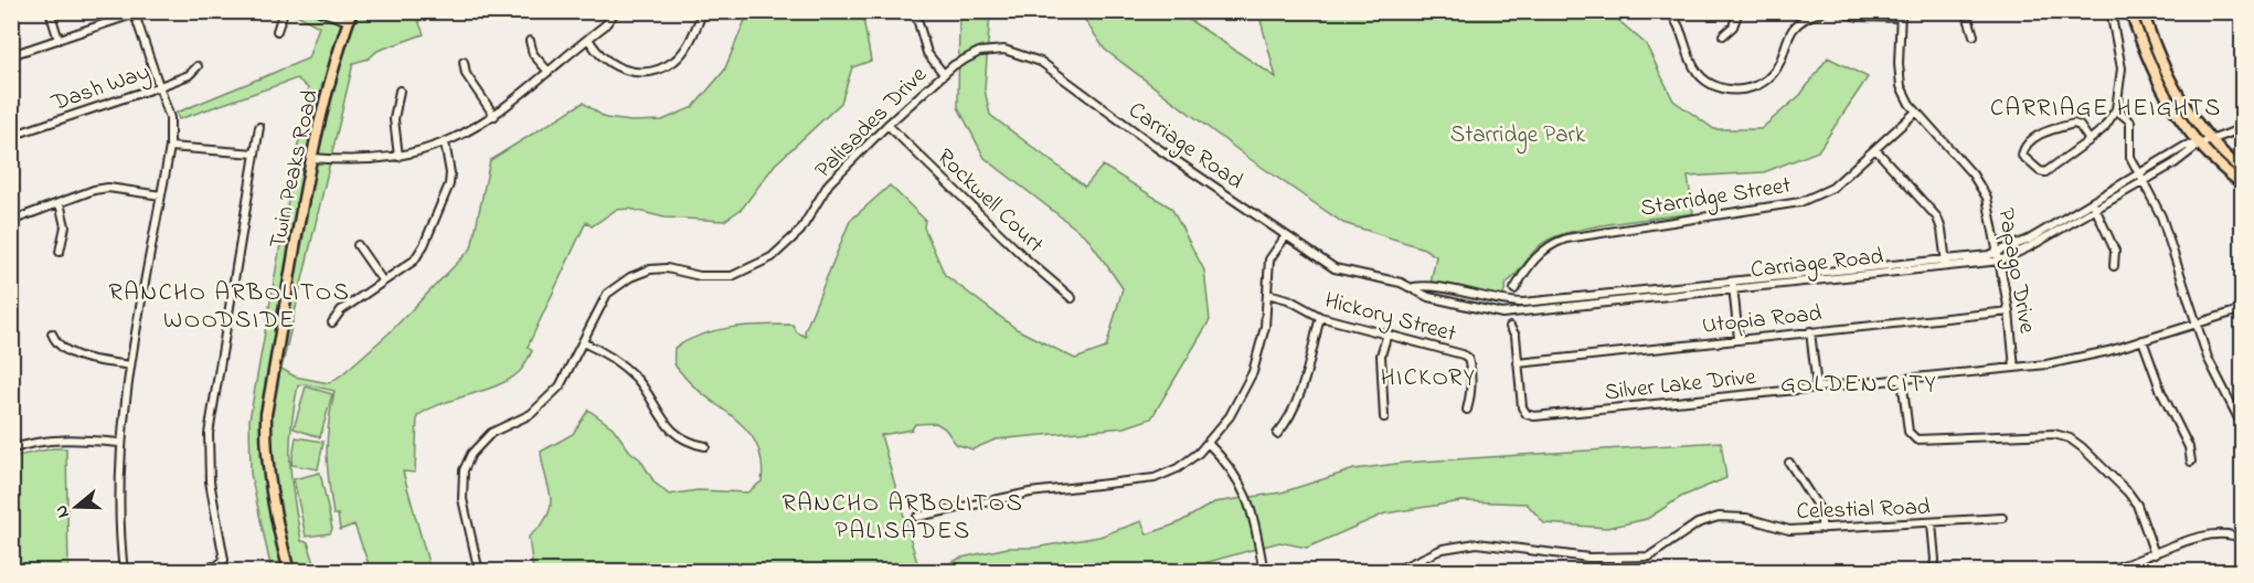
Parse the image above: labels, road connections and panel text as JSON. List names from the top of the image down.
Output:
{
  "streets": {
    "main road": ["Twin Peaks Road"],
    "street": [
      "Dash Way",
      "Palisades Drive",
      "Carriage Road",
      "Starridge Street",
      "Rockwell Court",
      "Papago Drive",
      "Hickory Street",
      "Utopia Road",
      "Silver Lake Drive",
      "Celestial Road"
    ]
  },
  "crossings": [
    ["Palisades Drive", "Carriage Road"],
    ["Palisades Drive", "Rockwell Court"],
    ["Carriage Road", "Papago Drive"],
    ["Starridge Street", "Papago Drive"],
    ["Papago Drive", "Utopia Road"],
    ["Papago Drive", "Silver Lake Drive"],
    ["Utopia Road", "Silver Lake Drive"]
  ],
  "districts": [
    "CARRIAGE HEIGHTS",
    "RANCHO ARBOLITOS WOODSIDE",
    "HICKORY",
    "GOLDEN CITY",
    "RANCHO ARBOLITOS PALISADES"
  ],
  "parks": ["Starridge Park"],
  "north": "left"
}
